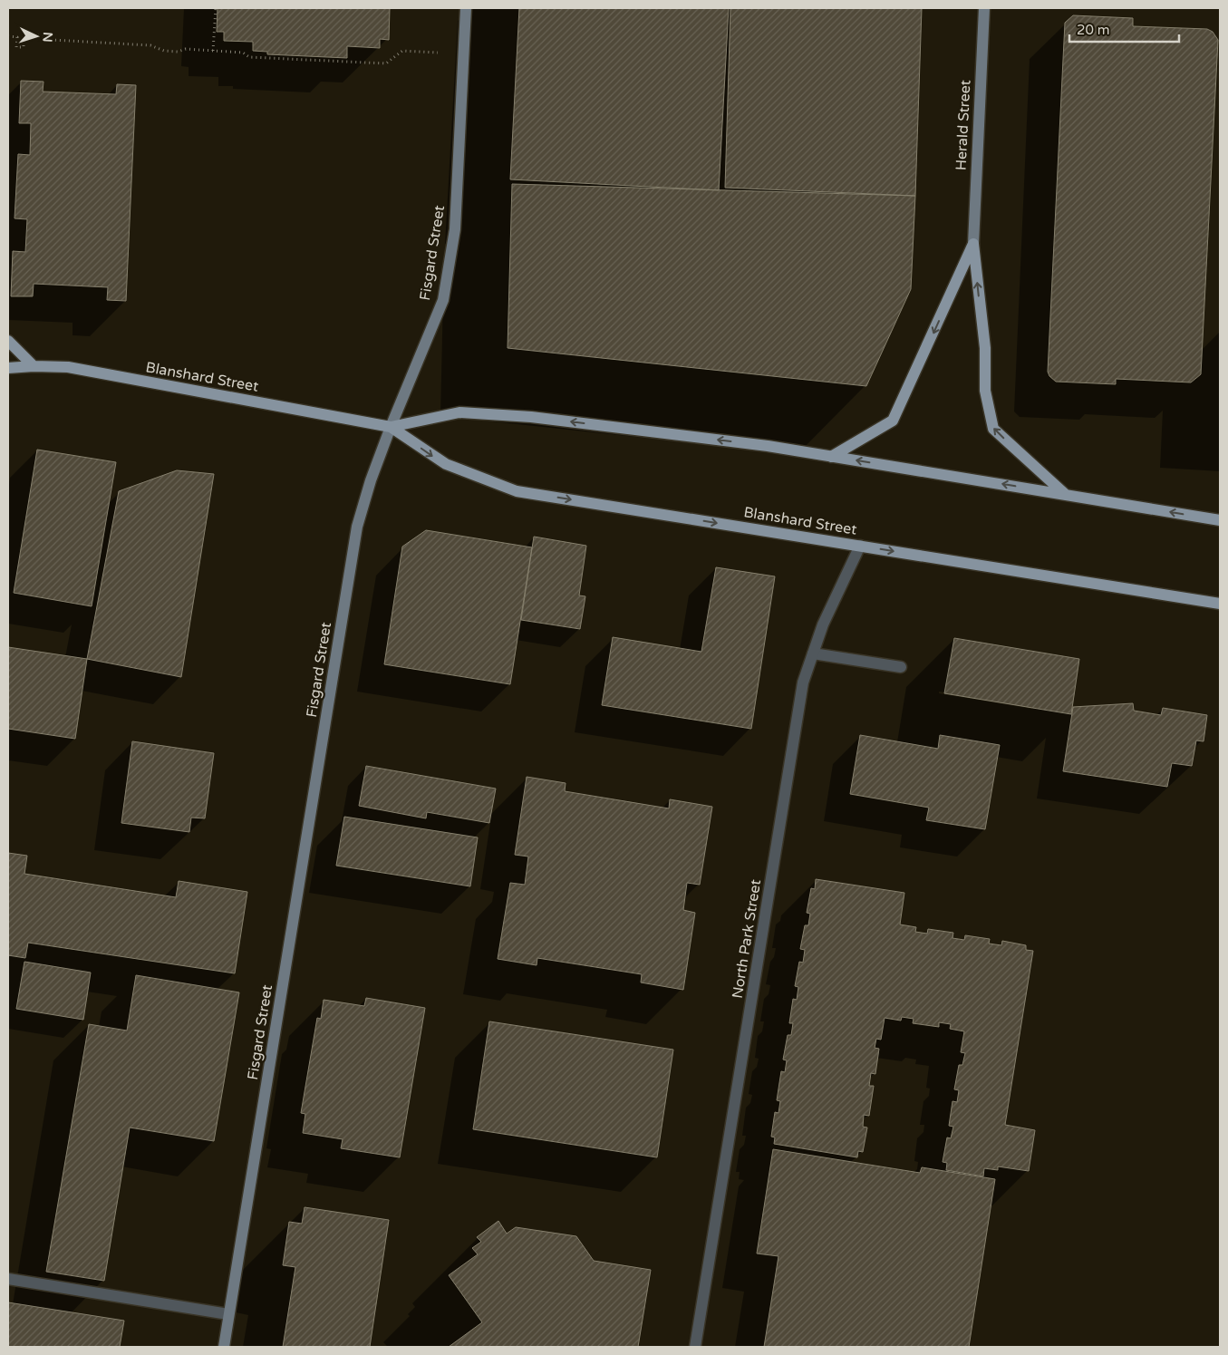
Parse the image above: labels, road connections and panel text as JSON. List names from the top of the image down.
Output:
{
  "streets": {
    "main road": ["Blanshard Street"],
    "street": ["Herald Street", "Fisgard Street", "North Park Street"]
  },
  "crossings": [
    ["Fisgard Street", "Blanshard Street"],
    ["Blanshard Street", "North Park Street"]
  ],
  "scale_bar": "20 m",
  "north": "right"
}
